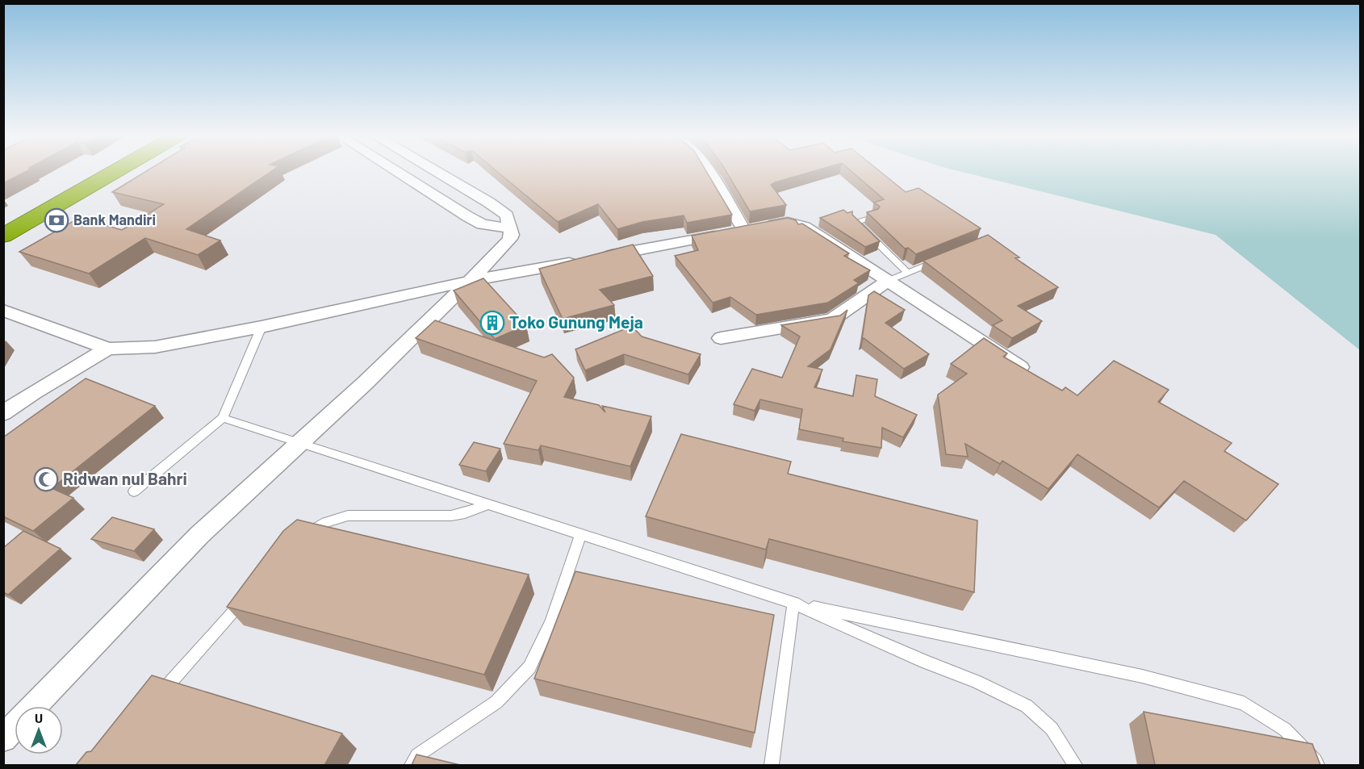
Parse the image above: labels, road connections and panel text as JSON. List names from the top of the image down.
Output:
{
  "places": {
    "bank": ["Bank Mandiri"],
    "building": ["Toko Gunung Meja"],
    "mosque": ["Ridwan nul Bahri"]
  },
  "north": "top"
}
